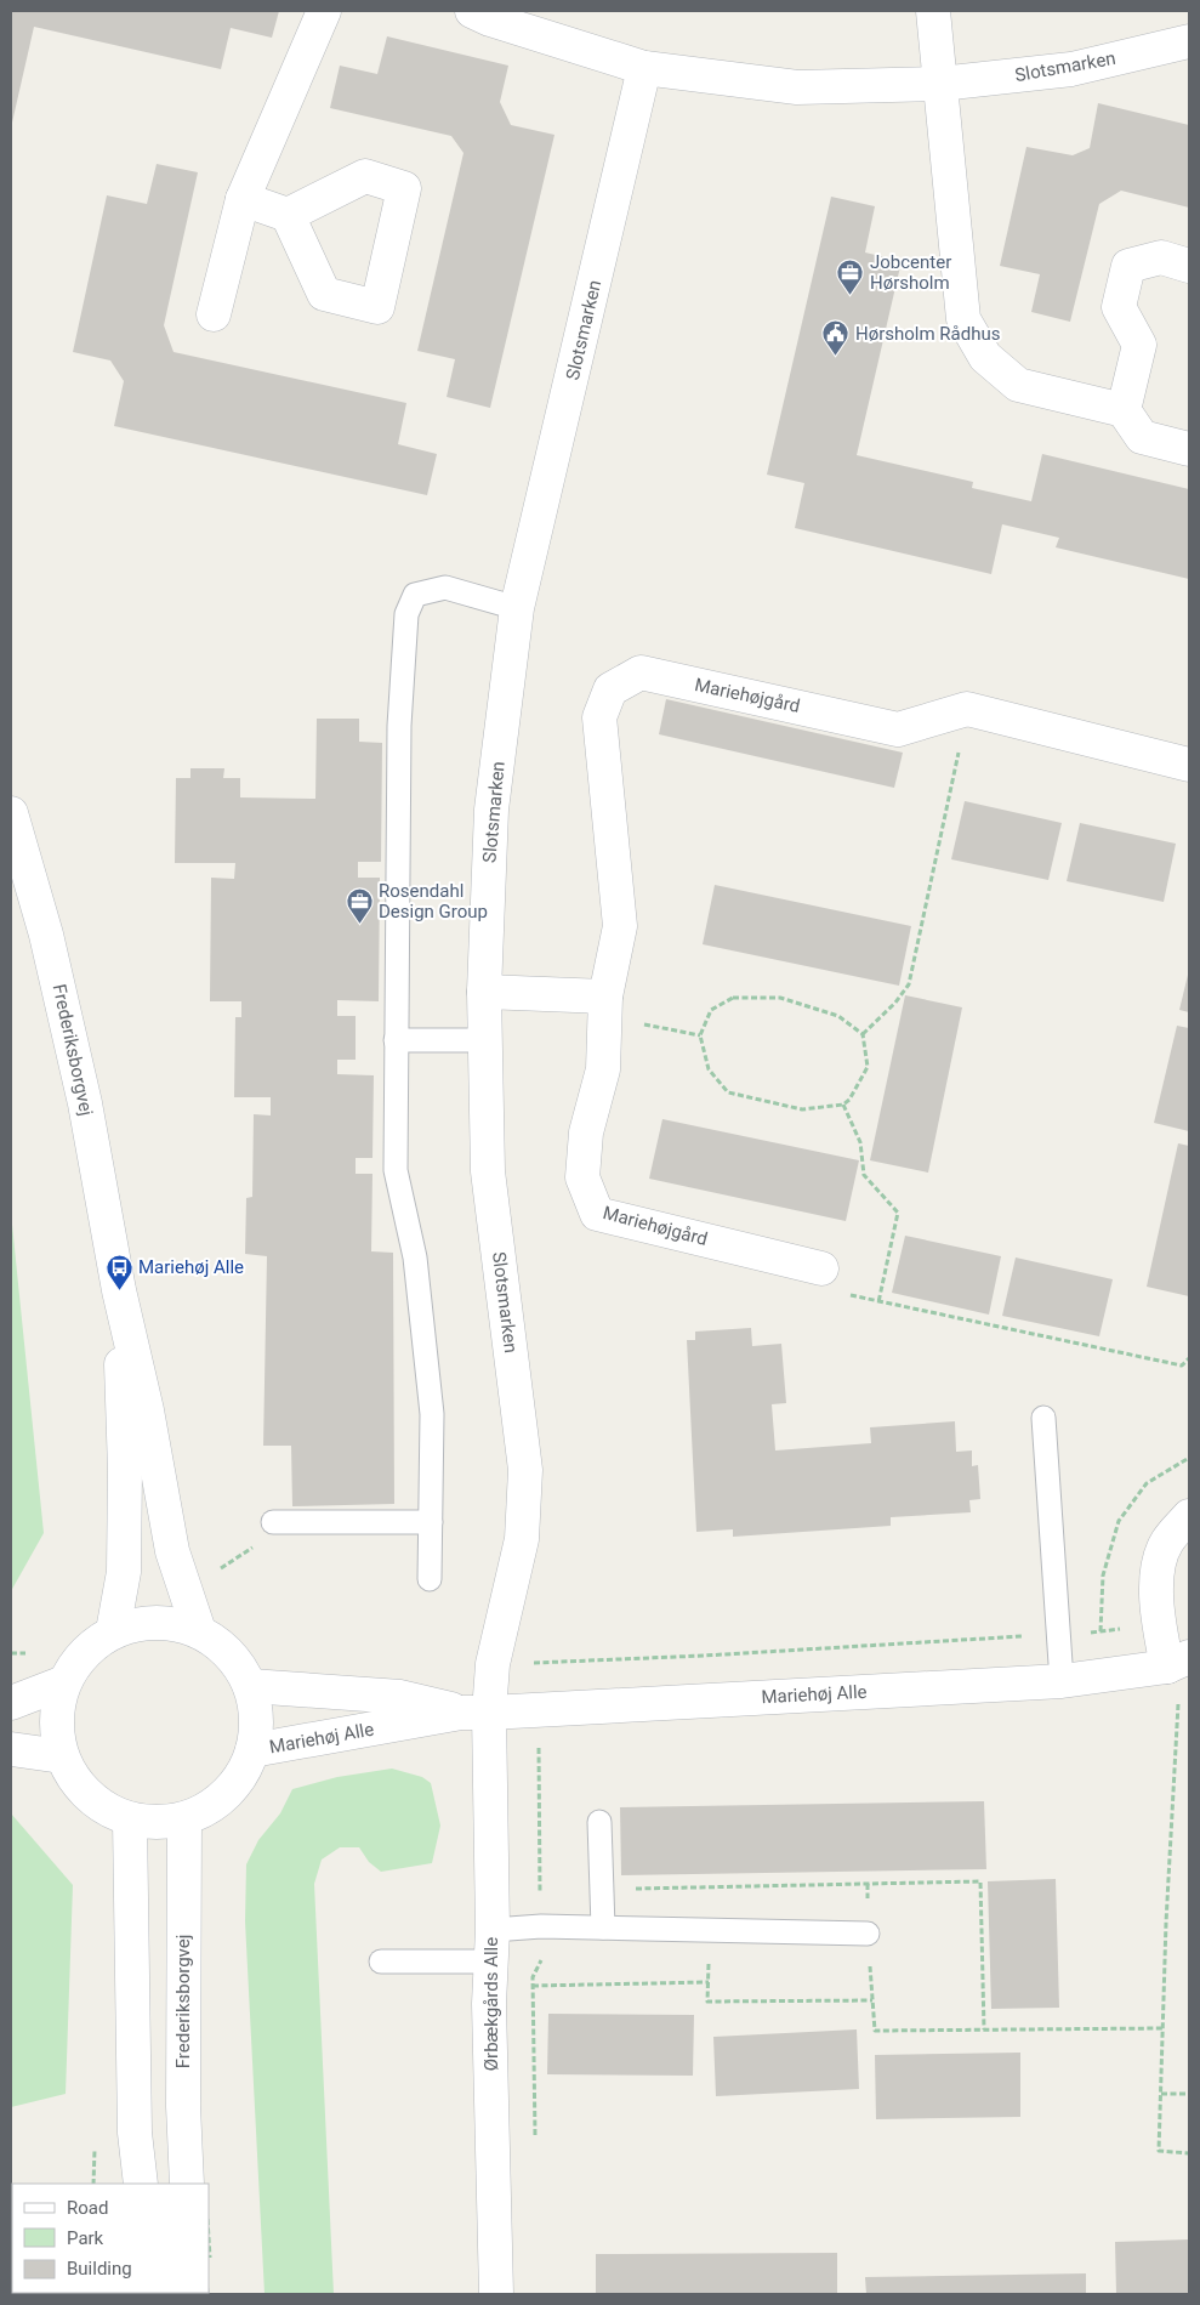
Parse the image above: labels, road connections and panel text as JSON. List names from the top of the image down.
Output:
{
  "streets": {
    "street": [
      "Slotsmarken",
      "Mariehøjgård",
      "Frederiksborgvej",
      "Mariehøj Alle",
      "Ørbækgårds Alle"
    ]
  },
  "crossings": [
    ["Slotsmarken", "Mariehøj Alle"],
    ["Slotsmarken", "Ørbækgårds Alle"],
    ["Frederiksborgvej", "Mariehøj Alle"],
    ["Mariehøj Alle", "Ørbækgårds Alle"]
  ],
  "places": {
    "office": ["Jobcenter Hørsholm", "Rosendahl Design Group"],
    "public building": ["Hørsholm Rådhus"],
    "bus stop": ["Mariehøj Alle"]
  },
  "legend": ["Road", "Park", "Building"]
}
